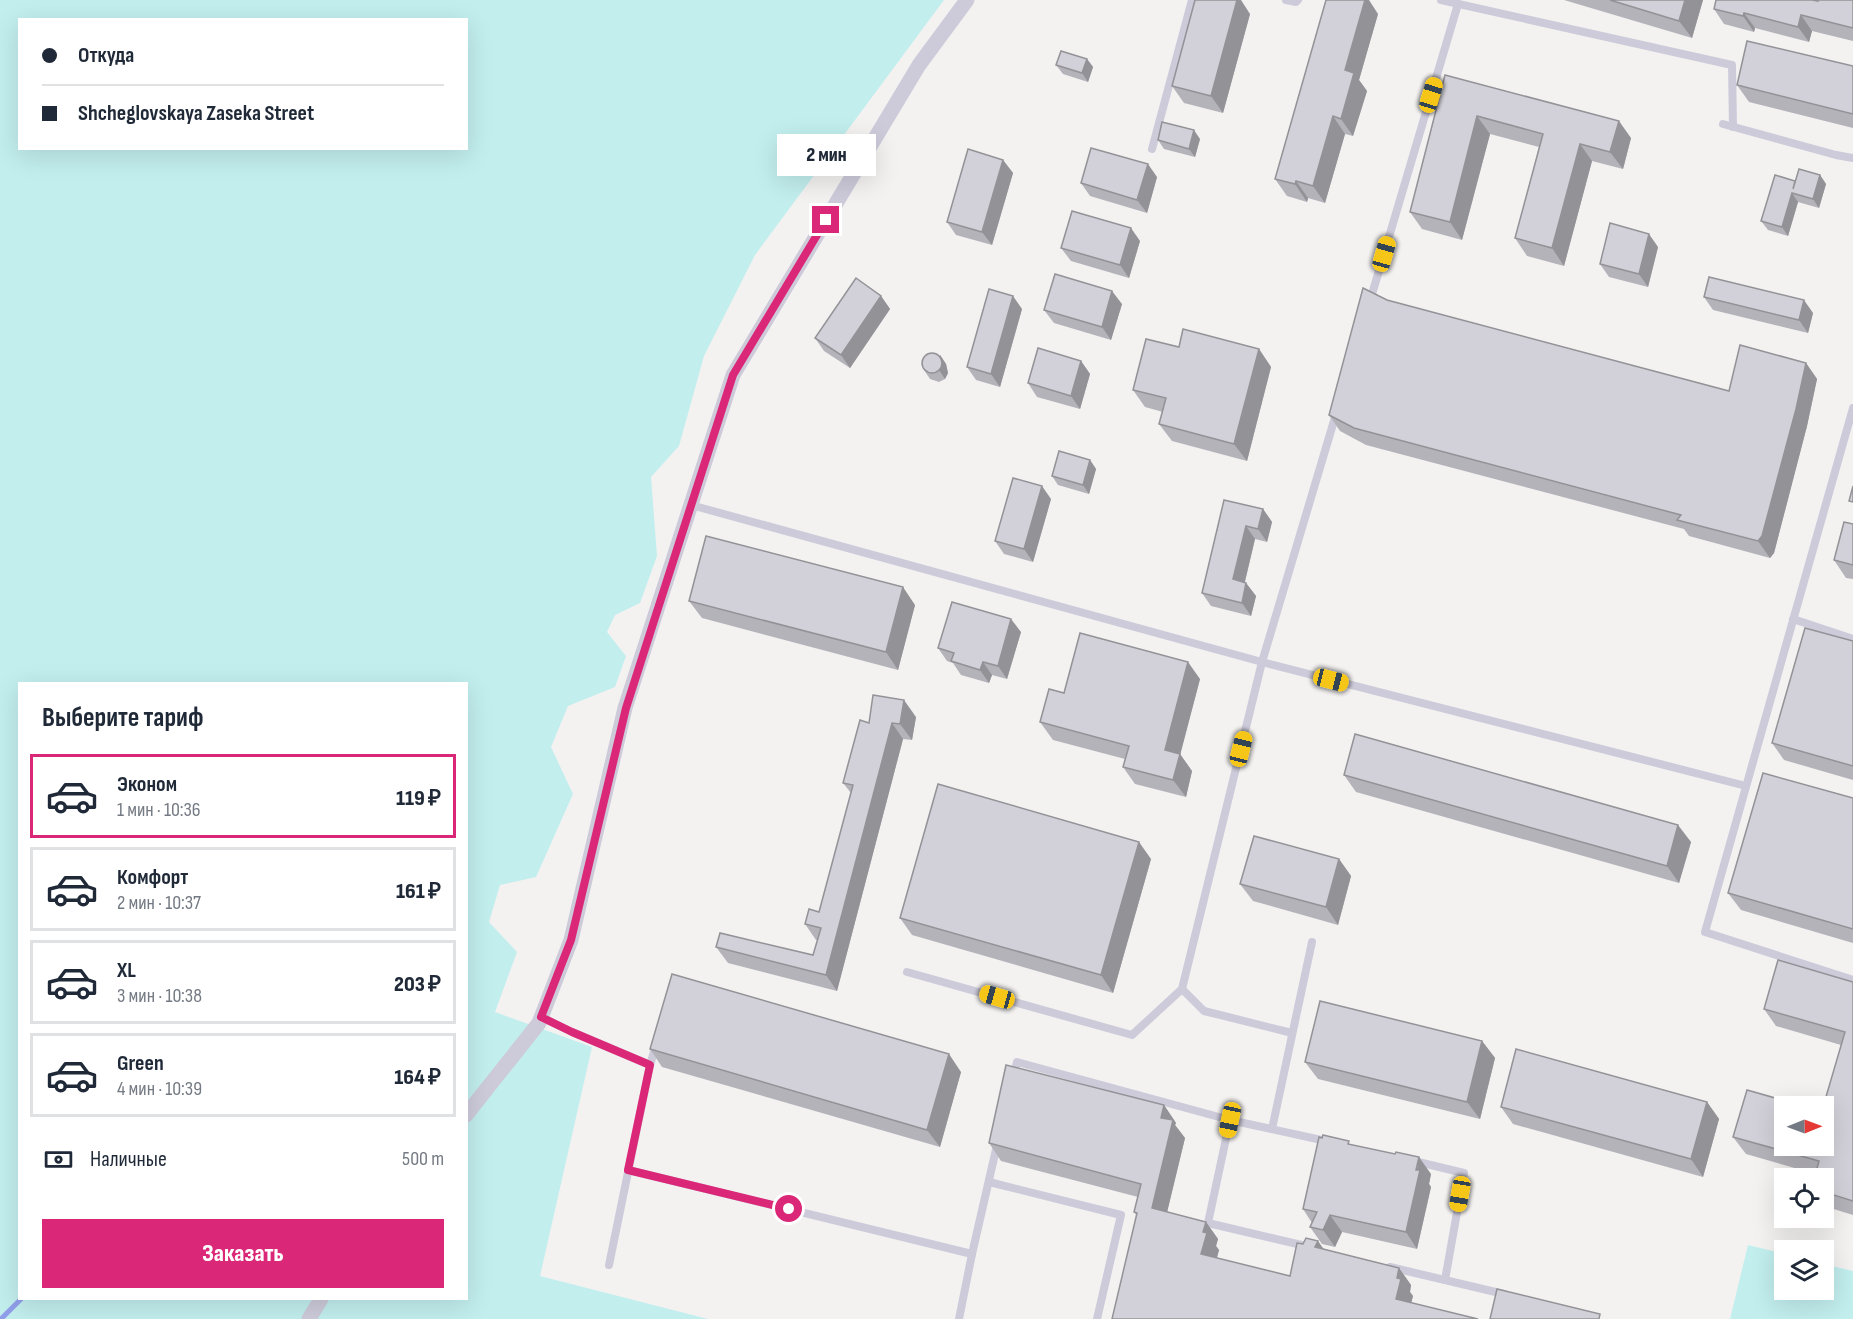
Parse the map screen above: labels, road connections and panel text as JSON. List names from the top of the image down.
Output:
{
  "north": "right",
  "page": {
    "banner": ["Откуда", "Shcheglovskaya Zaseka Street"],
    "bubble": "2 мин",
    "heading": "Выберите тариф",
    "list": [
      {
        "name": "Эконом",
        "note": "1 мин · 10:36",
        "value": "119 ₽"
      },
      {
        "name": "Комфорт",
        "note": "2 мин · 10:37",
        "value": "161 ₽"
      },
      {
        "name": "XL",
        "note": "3 мин · 10:38",
        "value": "203 ₽"
      },
      {
        "name": "Green",
        "note": "4 мин · 10:39",
        "value": "164 ₽"
      }
    ],
    "pay": ["Наличные", "500 m"],
    "buttons": "Заказать"
  }
}
